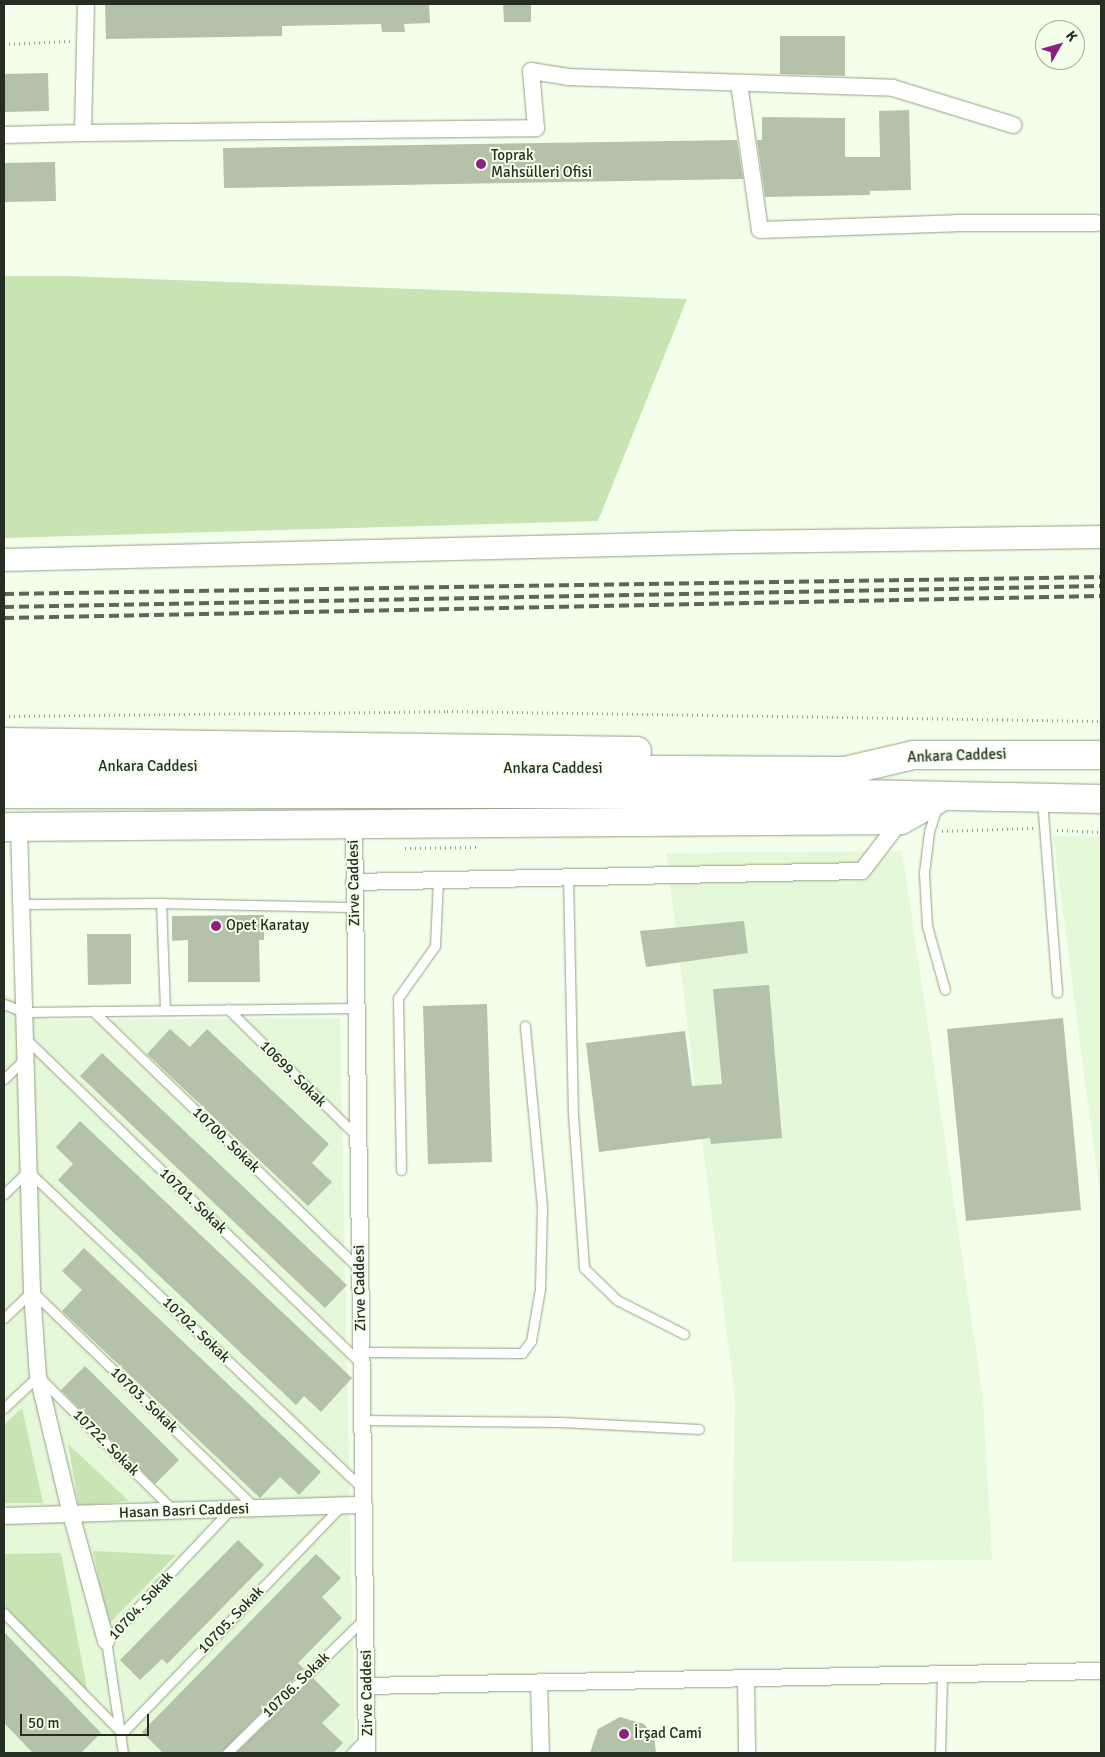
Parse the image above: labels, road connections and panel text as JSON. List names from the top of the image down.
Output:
{
  "streets": {
    "highway": ["Ankara Caddesi"],
    "street": ["Zirve Caddesi", "Hasan Basri Caddesi"],
    "lane": [
      "10699. Sokak",
      "10700. Sokak",
      "10701. Sokak",
      "10702. Sokak",
      "10703. Sokak",
      "10722. Sokak",
      "10704. Sokak",
      "10705. Sokak",
      "10706. Sokak"
    ]
  },
  "crossings": [
    ["Zirve Caddesi", "10699. Sokak"],
    ["Zirve Caddesi", "10700. Sokak"],
    ["Zirve Caddesi", "10701. Sokak"],
    ["Zirve Caddesi", "10702. Sokak"],
    ["Zirve Caddesi", "Hasan Basri Caddesi"],
    ["Zirve Caddesi", "10706. Sokak"],
    ["10702. Sokak", "Hasan Basri Caddesi"],
    ["10703. Sokak", "Hasan Basri Caddesi"],
    ["10722. Sokak", "Hasan Basri Caddesi"],
    ["Hasan Basri Caddesi", "10704. Sokak"],
    ["Hasan Basri Caddesi", "10705. Sokak"],
    ["10704. Sokak", "10705. Sokak"]
  ],
  "places": ["Toprak Mahsülleri Ofisi", "Opet Karatay", "İrşad Cami"],
  "scale_bar": "50 m",
  "north": "top right"
}
